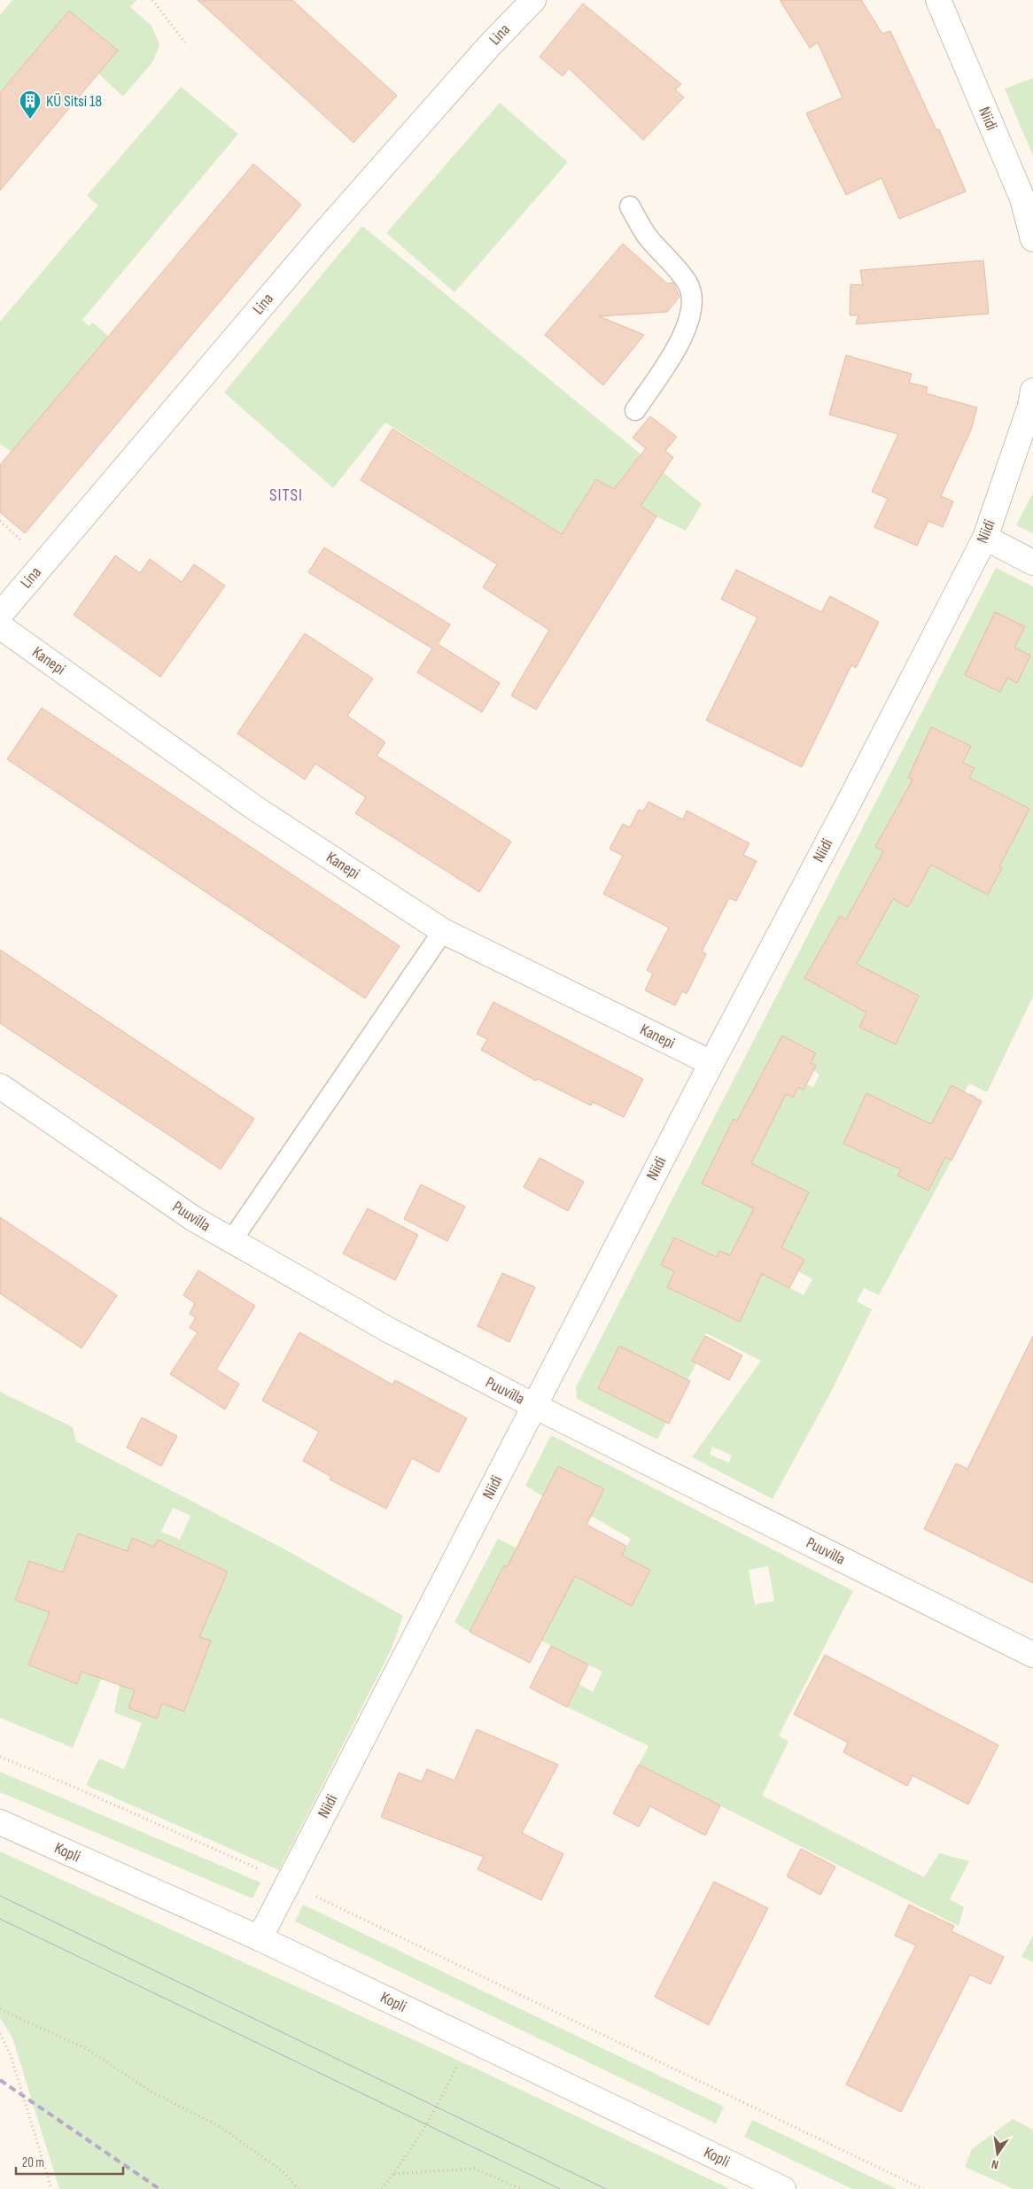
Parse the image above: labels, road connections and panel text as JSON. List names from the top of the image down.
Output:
{
  "streets": {
    "street": [
      "Lina",
      "Niidi",
      "Kanepi",
      "Puuvilla",
      "Kopli"
    ]
  },
  "crossings": [
    ["Niidi", "Kanepi"],
    ["Niidi", "Puuvilla"],
    ["Niidi", "Kopli"]
  ],
  "districts": ["SITSI"],
  "places": {
    "building": ["KÜ Sitsi 18"]
  },
  "scale_bar": "20 m",
  "north": "bottom"
}
